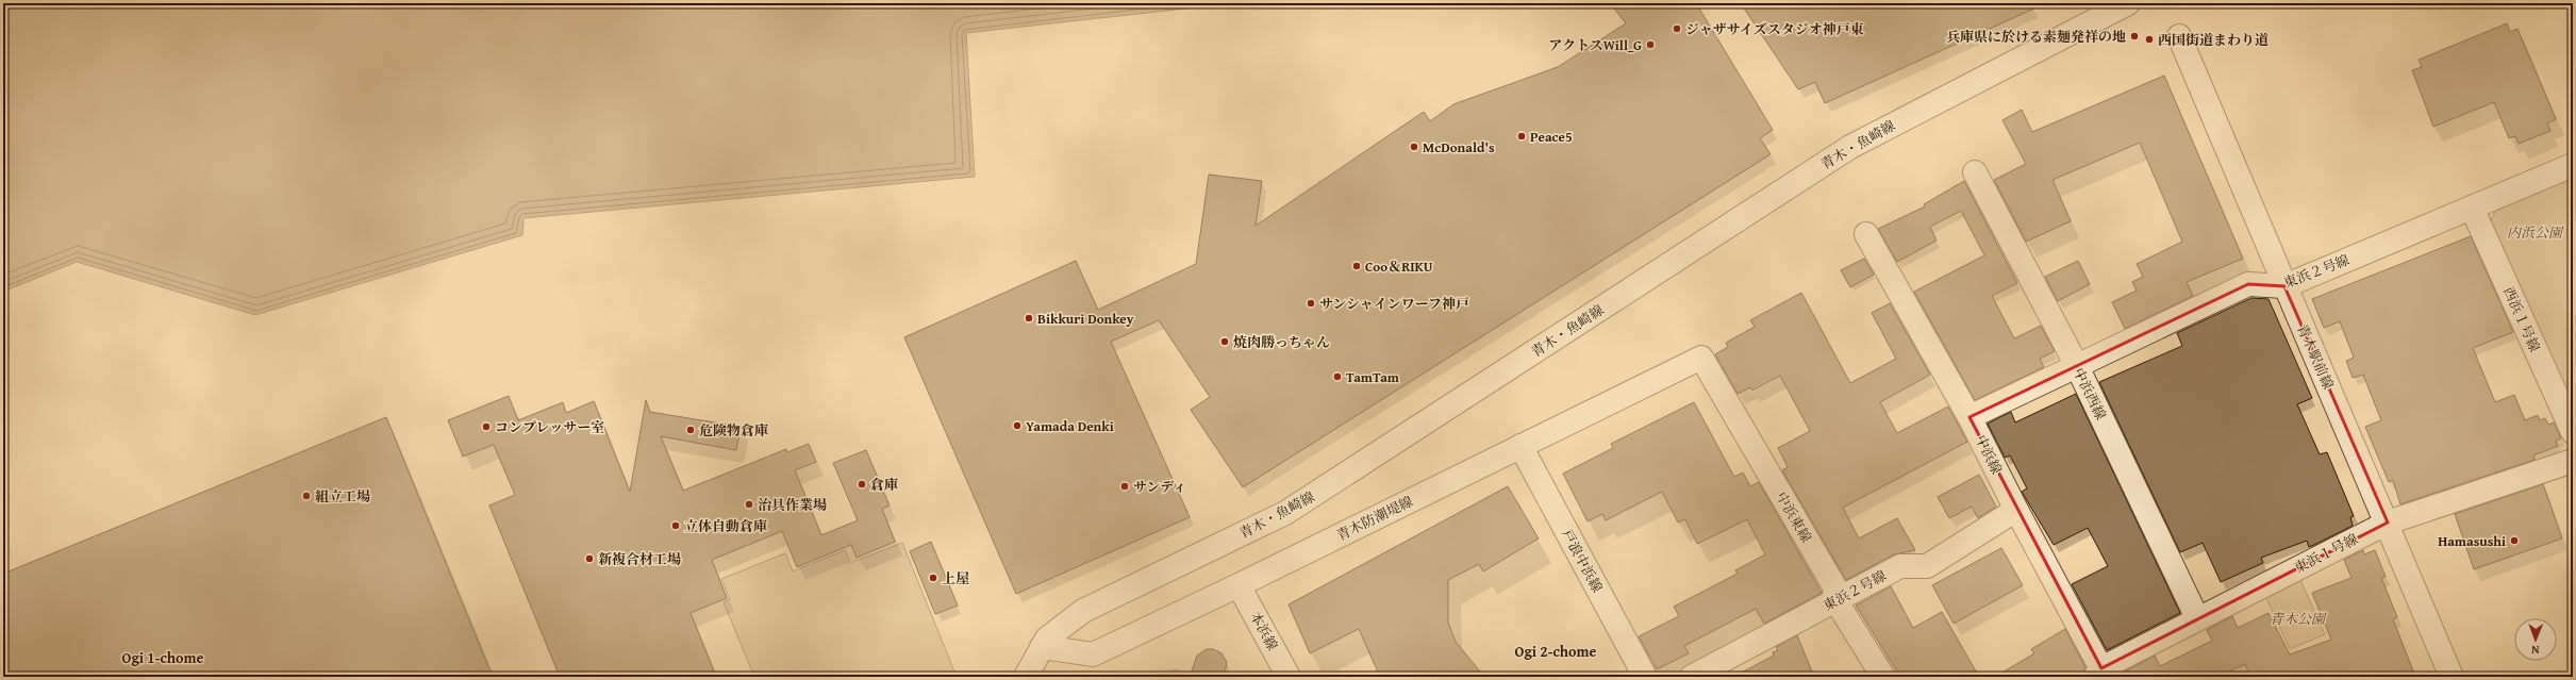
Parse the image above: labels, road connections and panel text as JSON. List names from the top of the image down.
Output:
{
  "streets": {
    "street": [
      "青木・魚崎線",
      "東浜２号線",
      "西浜１号線",
      "青木駅前線",
      "中浜西線",
      "中浜線",
      "中浜東線",
      "青木防潮堤線",
      "東浜１号線",
      "戸浪中浜線",
      "本浜線"
    ]
  },
  "crossings": [
    ["青木・魚崎線", "青木防潮堤線"],
    ["東浜２号線", "西浜１号線"],
    ["東浜２号線", "青木駅前線"],
    ["東浜２号線", "中浜西線"],
    ["東浜２号線", "中浜線"],
    ["東浜２号線", "中浜東線"],
    ["青木駅前線", "東浜１号線"],
    ["中浜西線", "東浜１号線"],
    ["中浜線", "東浜１号線"],
    ["中浜東線", "青木防潮堤線"],
    ["青木防潮堤線", "戸浪中浜線"],
    ["青木防潮堤線", "本浜線"]
  ],
  "districts": ["Ogi 2-chome", "Ogi 1-chome"],
  "parks": ["内浜公園", "青木公園"],
  "places": [
    "ジャザサイズスタジオ神戸東",
    "兵庫県に於ける素麺発祥の地",
    "西国街道まわり道",
    "アクトスWill_G",
    "Peace5",
    "McDonald's",
    "Coo＆RIKU",
    "サンシャインワーフ神戸",
    "Bikkuri Donkey",
    "焼肉勝っちゃん",
    "TamTam",
    "Yamada Denki",
    "コンプレッサー室",
    "危険物倉庫",
    "倉庫",
    "サンディ",
    "組立工場",
    "治具作業場",
    "立体自動倉庫",
    "Hamasushi",
    "新複合材工場",
    "上屋"
  ],
  "north": "bottom"
}
